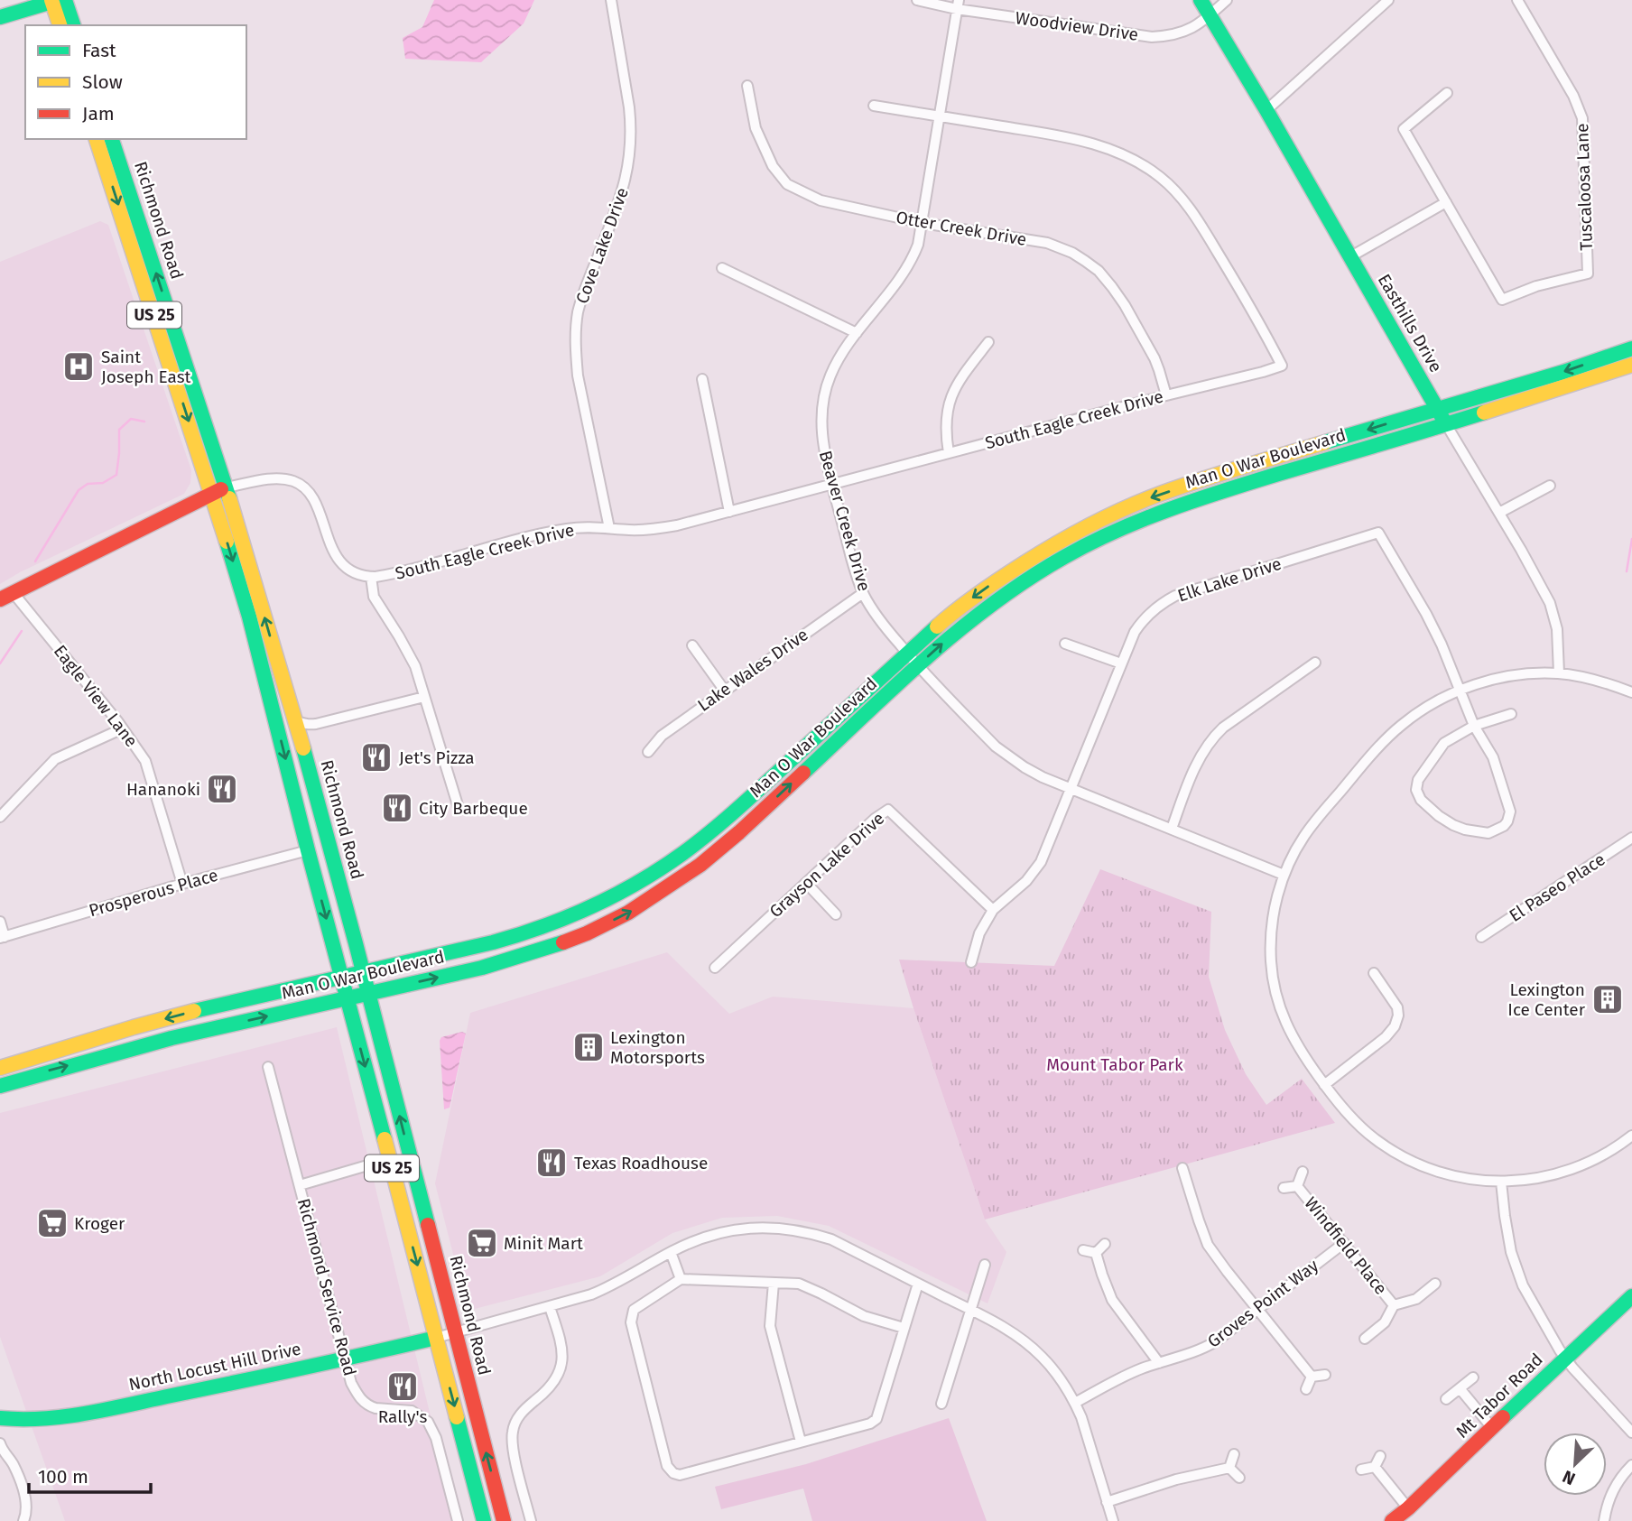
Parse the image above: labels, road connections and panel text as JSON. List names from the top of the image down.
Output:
{
  "streets": {
    "main road": [
      "Richmond Road",
      "US 25",
      "Easthills Drive",
      "Man O War Boulevard",
      "North Locust Hill Drive",
      "Mt Tabor Road"
    ],
    "street": [
      "Woodview Drive",
      "Tuscaloosa Lane",
      "Otter Creek Drive",
      "Cove Lake Drive",
      "South Eagle Creek Drive",
      "Beaver Creek Drive",
      "Elk Lake Drive",
      "Lake Wales Drive",
      "Eagle View Lane",
      "Grayson Lake Drive",
      "El Paseo Place",
      "Prosperous Place",
      "Windfield Place",
      "Richmond Service Road",
      "Groves Point Way"
    ]
  },
  "crossings": [
    ["Woodview Drive", "Easthills Drive"],
    ["Woodview Drive", "Beaver Creek Drive"],
    ["Richmond Road", "South Eagle Creek Drive"],
    ["Richmond Road", "Man O War Boulevard"],
    ["Richmond Road", "Prosperous Place"],
    ["Richmond Road", "Richmond Service Road"],
    ["Richmond Road", "North Locust Hill Drive"],
    ["Otter Creek Drive", "South Eagle Creek Drive"],
    ["Otter Creek Drive", "Beaver Creek Drive"],
    ["Cove Lake Drive", "South Eagle Creek Drive"],
    ["Easthills Drive", "Man O War Boulevard"],
    ["South Eagle Creek Drive", "Beaver Creek Drive"],
    ["Man O War Boulevard", "Beaver Creek Drive"],
    ["Beaver Creek Drive", "Elk Lake Drive"],
    ["Beaver Creek Drive", "Lake Wales Drive"],
    ["Elk Lake Drive", "Grayson Lake Drive"],
    ["Eagle View Lane", "Prosperous Place"],
    ["Windfield Place", "Groves Point Way"],
    ["Richmond Service Road", "North Locust Hill Drive"]
  ],
  "parks": ["Mount Tabor Park"],
  "places": {
    "hospital": ["Saint Joseph East"],
    "restaurant": [
      "Jet's Pizza",
      "Hananoki",
      "City Barbeque",
      "Texas Roadhouse",
      "Rally's"
    ],
    "building": ["Lexington Ice Center", "Lexington Motorsports"],
    "supermarket": ["Kroger", "Minit Mart"]
  },
  "legend": ["Fast", "Slow", "Jam"],
  "scale_bar": "100 m",
  "north": "bottom left"
}
